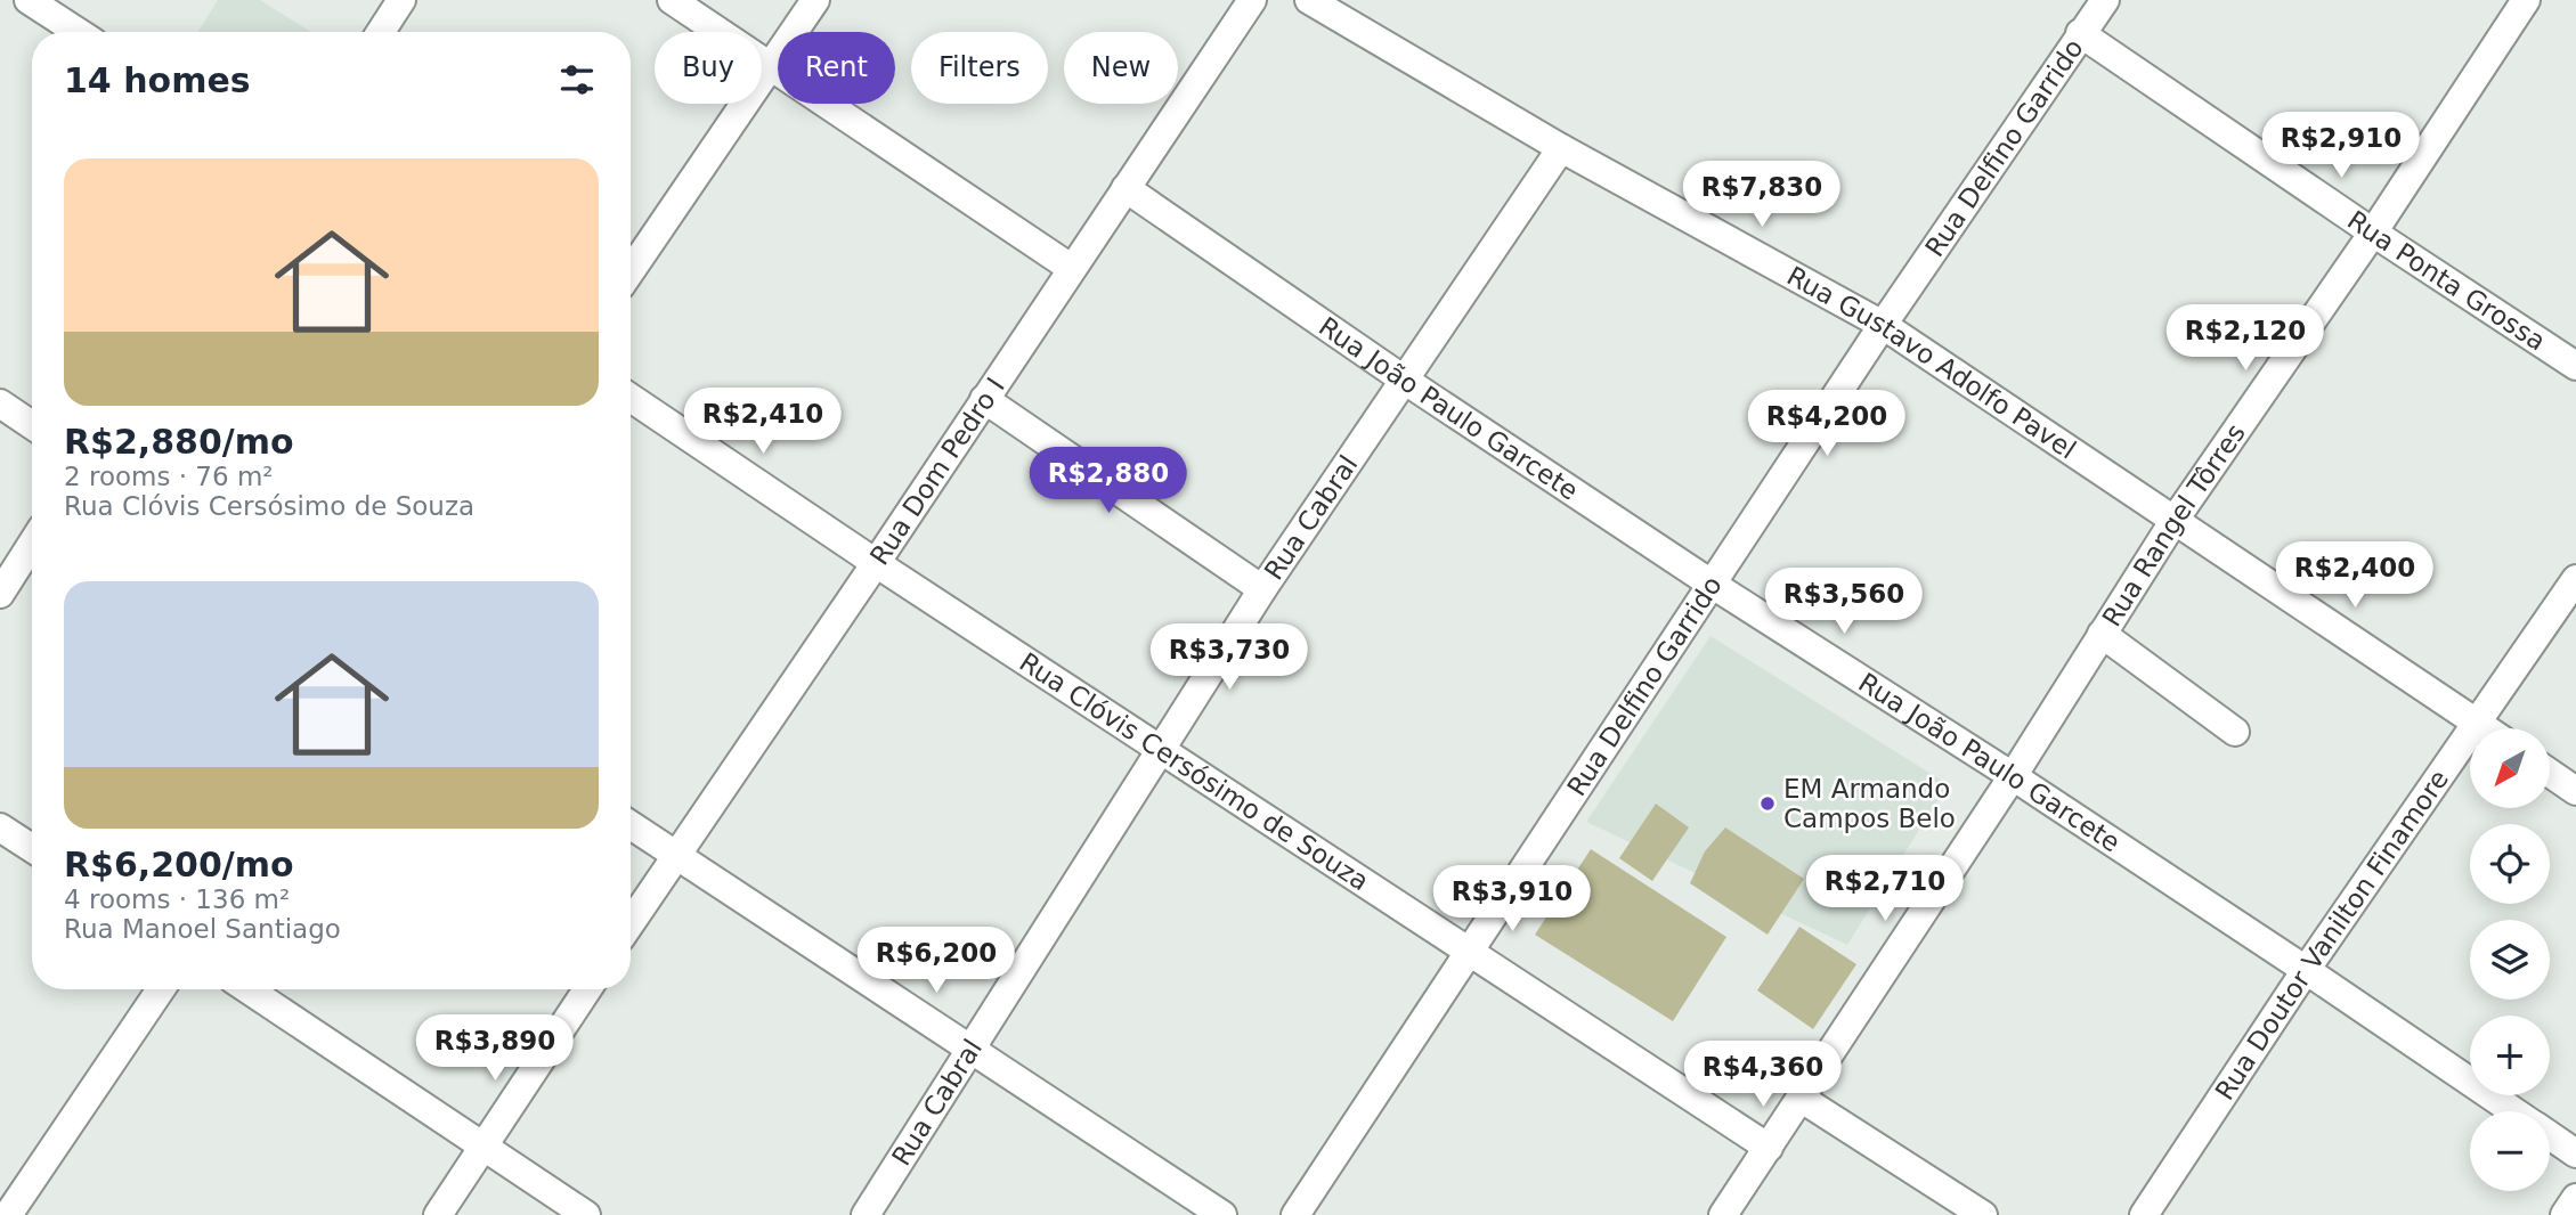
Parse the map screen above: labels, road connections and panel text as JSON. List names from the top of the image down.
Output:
{
  "streets": {
    "street": [
      "Rua Delfino Garrido",
      "Rua Ponta Grossa",
      "Rua Gustavo Adolfo Pavel",
      "Rua João Paulo Garcete",
      "Rua Dom Pedro I",
      "Rua Cabral",
      "Rua Rangel Tôrres",
      "Rua Clóvis Cersósimo de Souza",
      "Rua Doutor Vanilton Finamore"
    ]
  },
  "crossings": [
    ["Rua Delfino Garrido", "Rua Ponta Grossa"],
    ["Rua Delfino Garrido", "Rua Gustavo Adolfo Pavel"],
    ["Rua Delfino Garrido", "Rua João Paulo Garcete"],
    ["Rua Delfino Garrido", "Rua Clóvis Cersósimo de Souza"],
    ["Rua Ponta Grossa", "Rua Rangel Tôrres"],
    ["Rua Gustavo Adolfo Pavel", "Rua Cabral"],
    ["Rua Gustavo Adolfo Pavel", "Rua Rangel Tôrres"],
    ["Rua Gustavo Adolfo Pavel", "Rua Doutor Vanilton Finamore"],
    ["Rua João Paulo Garcete", "Rua Dom Pedro I"],
    ["Rua João Paulo Garcete", "Rua Cabral"],
    ["Rua João Paulo Garcete", "Rua Rangel Tôrres"],
    ["Rua João Paulo Garcete", "Rua Doutor Vanilton Finamore"],
    ["Rua Dom Pedro I", "Rua Clóvis Cersósimo de Souza"],
    ["Rua Cabral", "Rua Clóvis Cersósimo de Souza"],
    ["Rua Rangel Tôrres", "Rua Clóvis Cersósimo de Souza"]
  ],
  "places": ["EM Armando Campos Belo"],
  "north": "bottom left",
  "page": {
    "chip": [
      "Buy",
      "Rent",
      "Filters",
      "New"
    ],
    "heading": "14 homes",
    "price": [
      "R$2,910",
      "R$7,830",
      "R$2,120",
      "R$2,410",
      "R$4,200",
      "R$2,880",
      "R$2,400",
      "R$3,560",
      "R$3,730",
      "R$2,710",
      "R$3,910",
      "R$6,200",
      "R$3,890",
      "R$4,360"
    ],
    "list": [
      {
        "name": "R$2,880/mo",
        "note": "2 rooms · 76 m² · Rua Clóvis Cersósimo de Souza"
      },
      {
        "name": "R$6,200/mo",
        "note": "4 rooms · 136 m² · Rua Manoel Santiago"
      }
    ],
    "map_buttons": ["+", "−"]
  }
}
